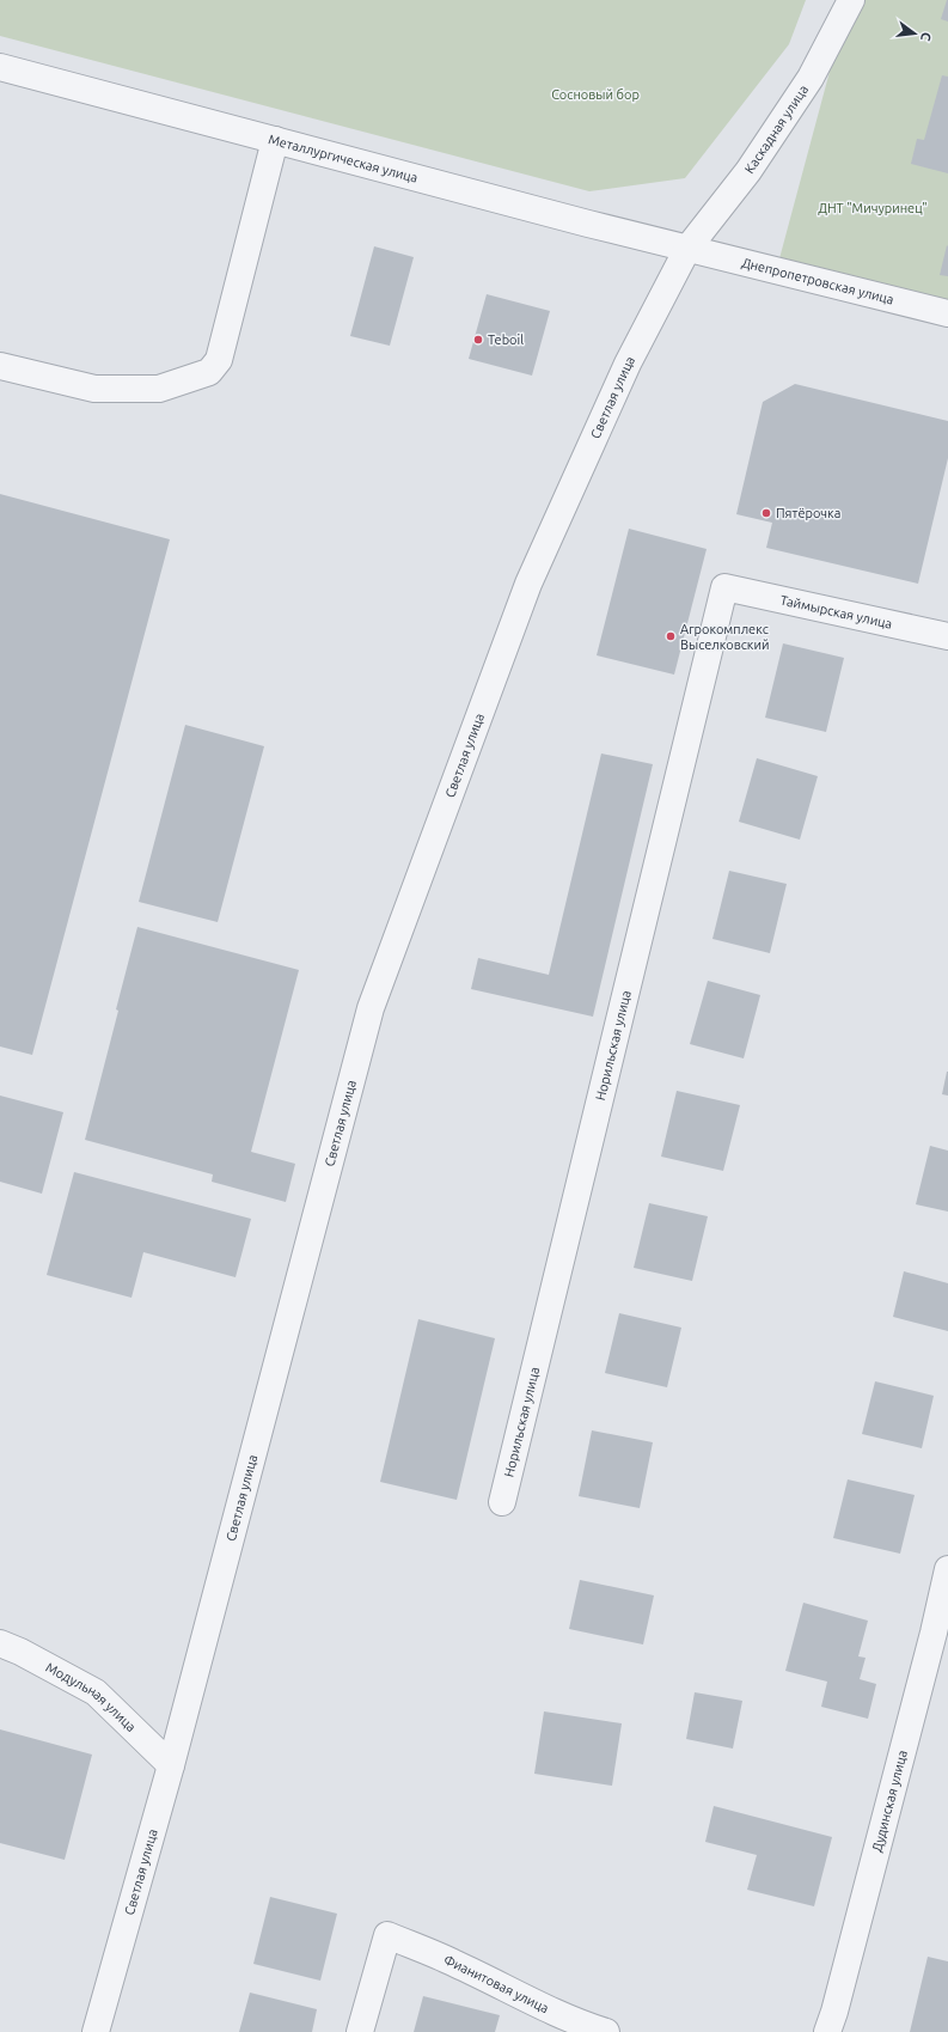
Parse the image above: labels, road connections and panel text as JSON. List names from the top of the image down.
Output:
{
  "streets": {
    "street": [
      "Каскадная улица",
      "Металлургическая улица",
      "Днепропетровская улица",
      "Светлая улица",
      "Таймырская улица",
      "Норильская улица",
      "Модульная улица",
      "Дудинская улица",
      "Фианитовая улица"
    ]
  },
  "crossings": [
    ["Каскадная улица", "Металлургическая улица"],
    ["Каскадная улица", "Днепропетровская улица"],
    ["Каскадная улица", "Светлая улица"],
    ["Металлургическая улица", "Днепропетровская улица"],
    ["Металлургическая улица", "Светлая улица"],
    ["Днепропетровская улица", "Светлая улица"],
    ["Светлая улица", "Модульная улица"],
    ["Таймырская улица", "Норильская улица"]
  ],
  "parks": ["Сосновый бор", "ДНТ \"Мичуринец\""],
  "places": ["Teboil", "Пятёрочка", "Агрокомплекс Выселковский"],
  "north": "right"
}
